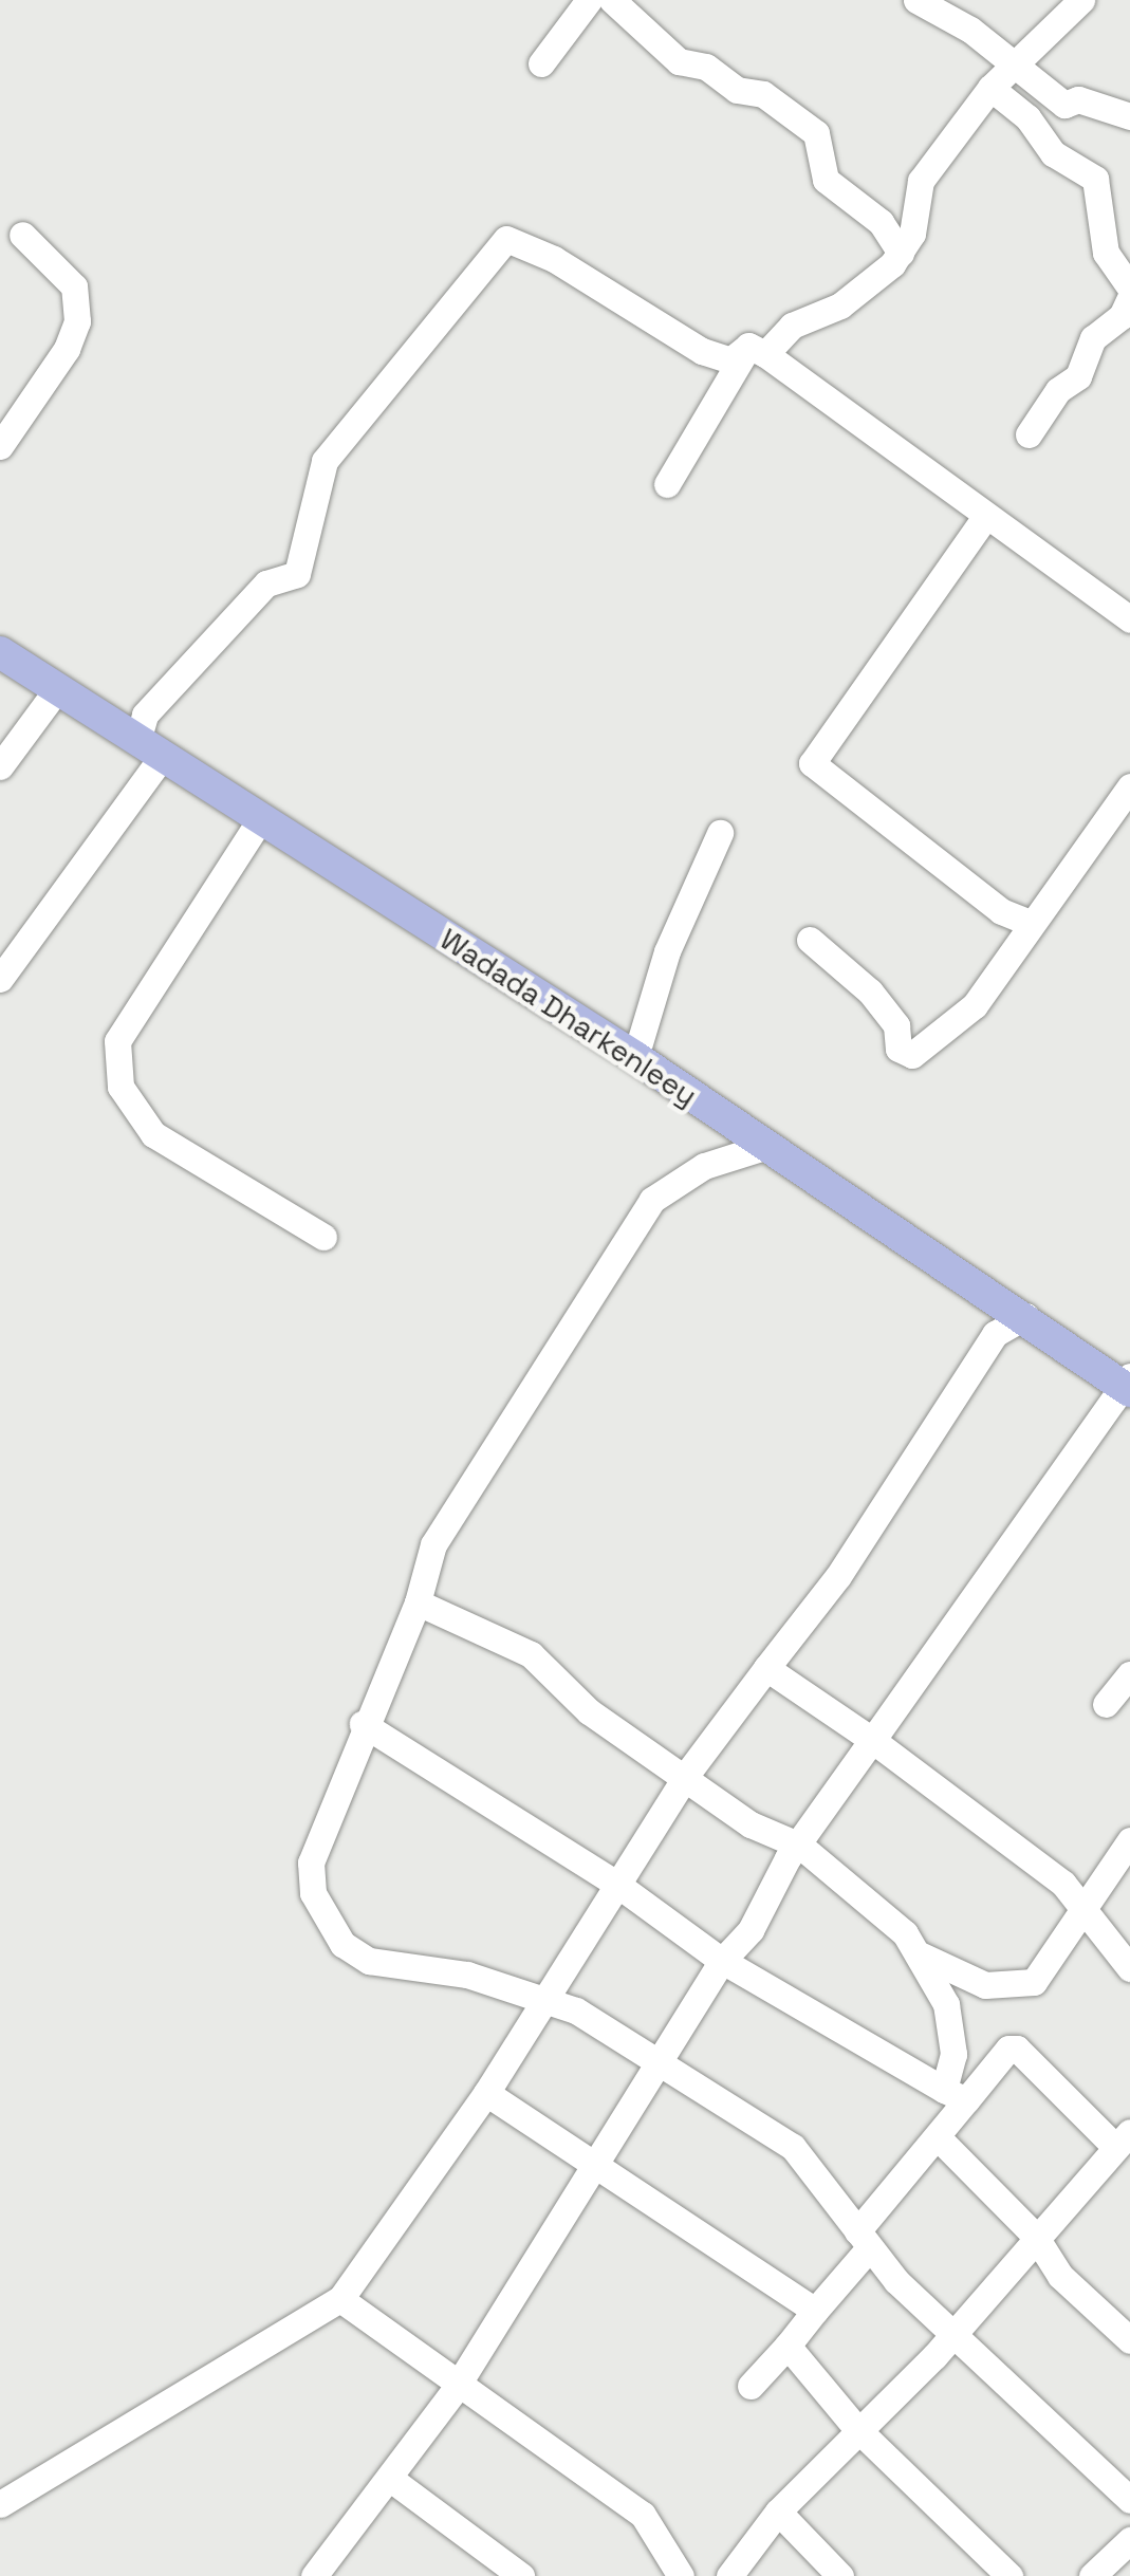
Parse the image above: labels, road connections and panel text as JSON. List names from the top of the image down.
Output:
{
  "streets": {
    "main road": ["Wadada Dharkenleey"]
  }
}
